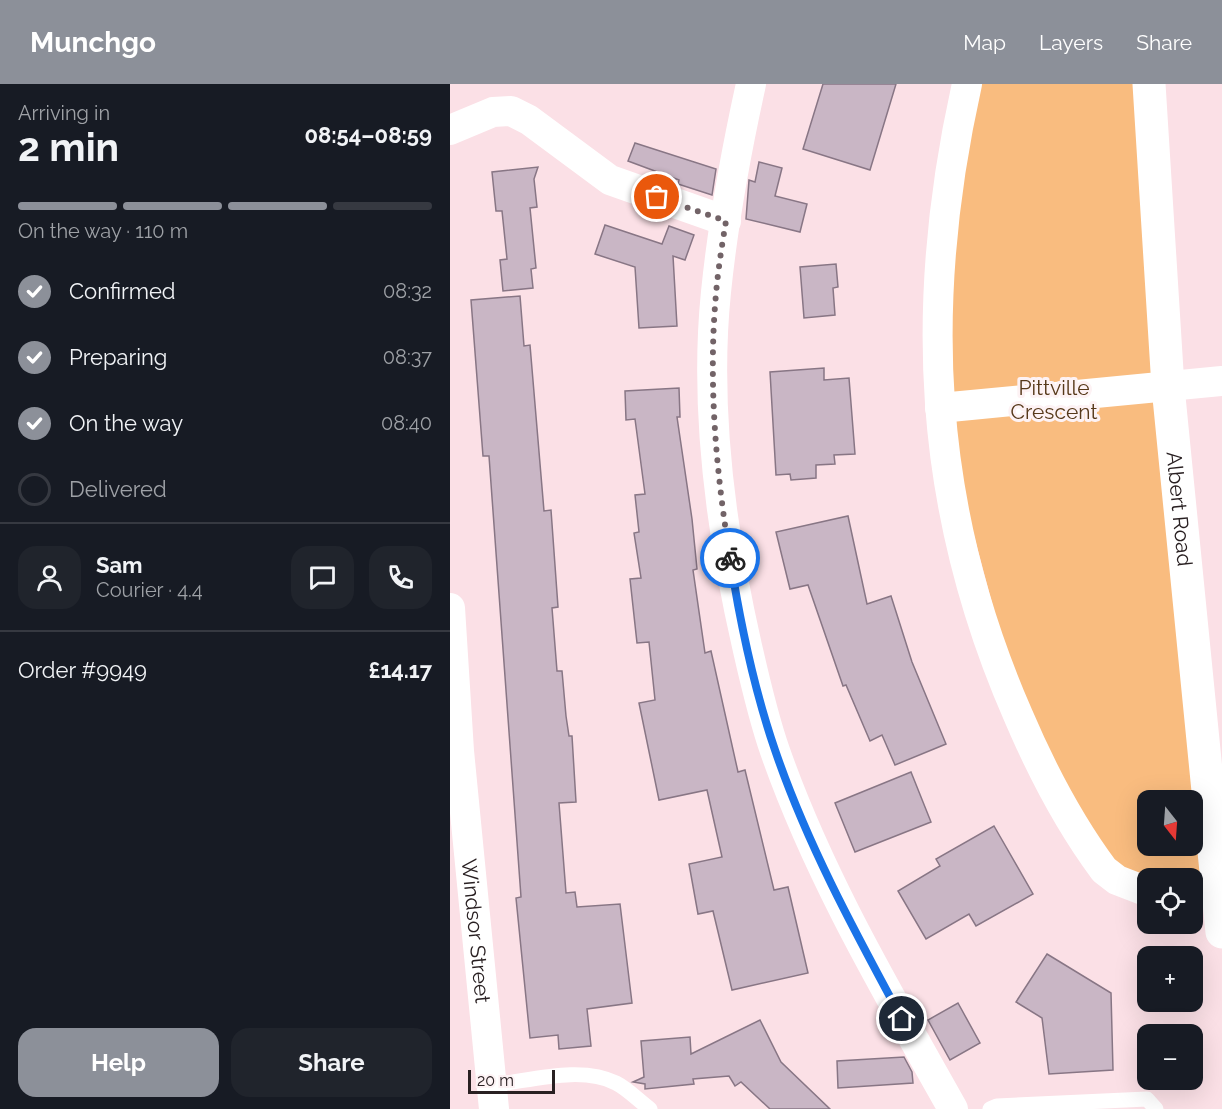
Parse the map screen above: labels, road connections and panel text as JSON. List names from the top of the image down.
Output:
{
  "streets": {
    "street": ["Albert Road", "Windsor Street"]
  },
  "parks": ["Pittville Crescent"],
  "scale_bar": "20 m",
  "north": "bottom",
  "page": {
    "header": "Munchgo",
    "nav": ["Map", "Layers", "Share"],
    "heading": ["2 min", "Arriving in", "08:54–08:59"],
    "panel": [
      "Sam",
      "Courier · 4.4",
      "Order #9949",
      "£14.17"
    ],
    "bar": "On the way · 110 m",
    "list": [
      ["Confirmed", "08:32"],
      ["Preparing", "08:37"],
      ["On the way", "08:40"],
      "Delivered"
    ],
    "map_buttons": ["+", "−"],
    "buttons": ["Help", "Share"],
    "scale": "20 m"
  }
}
